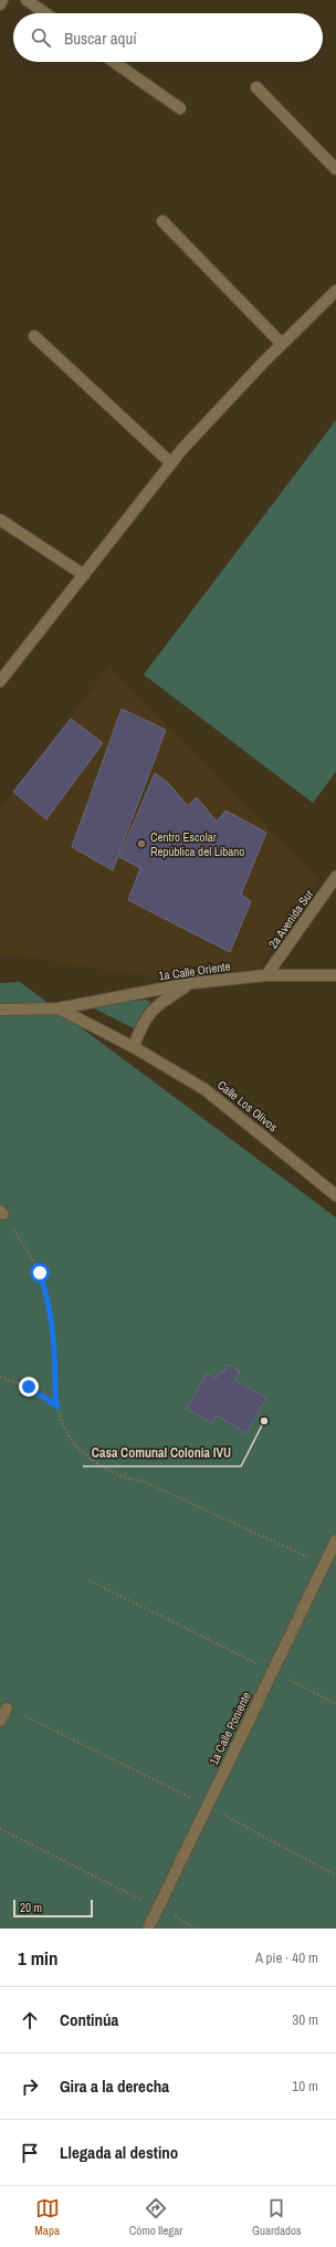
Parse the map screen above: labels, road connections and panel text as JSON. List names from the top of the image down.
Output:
{
  "streets": {
    "street": [
      "2a Avenida Sur",
      "1a Calle Oriente",
      "Calle Los Olivos",
      "1a Calle Poniente"
    ]
  },
  "crossings": [
    ["2a Avenida Sur", "1a Calle Oriente"],
    ["1a Calle Oriente", "Calle Los Olivos"]
  ],
  "places": ["Centro Escolar República del Líbano", "Casa Comunal Colonia IVU"],
  "scale_bar": "20 m",
  "page": {
    "search": "Buscar aquí",
    "scale": "20 m",
    "heading": ["1 min", "A pie · 40 m"],
    "list": [
      ["Continúa", "30 m"],
      ["Gira a la derecha", "10 m"],
      "Llegada al destino"
    ],
    "nav": ["Mapa", "Cómo llegar", "Guardados"]
  }
}
